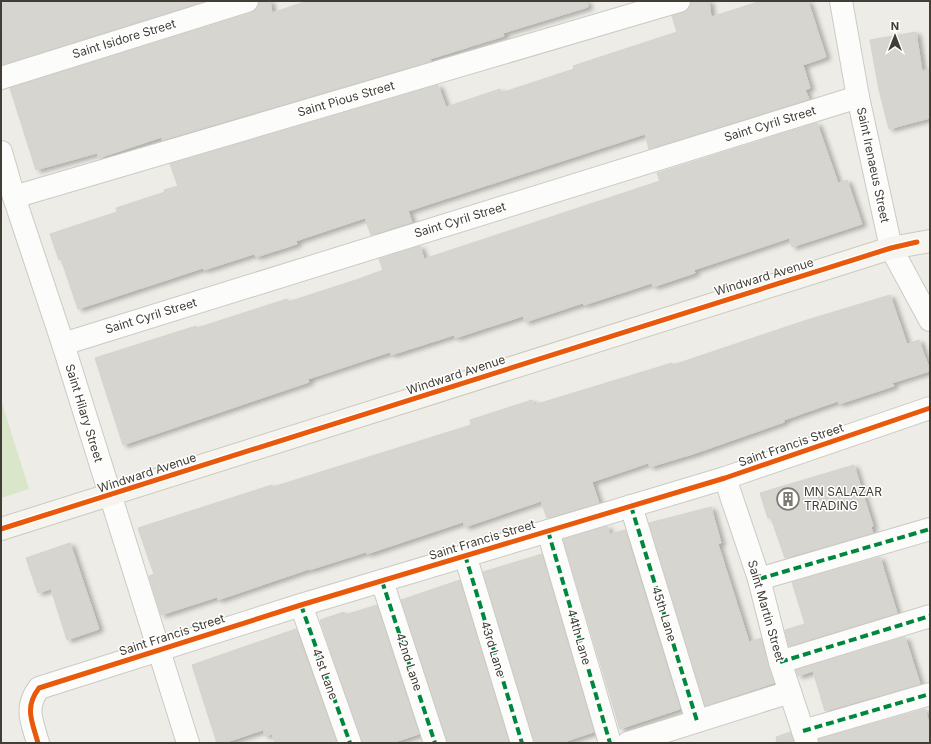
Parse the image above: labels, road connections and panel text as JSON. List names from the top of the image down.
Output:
{
  "streets": {
    "main road": ["Windward Avenue"],
    "street": [
      "Saint Isidore Street",
      "Saint Pious Street",
      "Saint Cyril Street",
      "Saint Irenaeus Street",
      "Saint Hilary Street",
      "Saint Francis Street",
      "Saint Martin Street",
      "45th Lane",
      "44th Lane",
      "43rd Lane",
      "42nd Lane",
      "41st Lane"
    ]
  },
  "crossings": [
    ["Saint Pious Street", "Saint Hilary Street"],
    ["Saint Cyril Street", "Saint Irenaeus Street"],
    ["Saint Cyril Street", "Saint Hilary Street"],
    ["Saint Irenaeus Street", "Windward Avenue"],
    ["Windward Avenue", "Saint Hilary Street"],
    ["Saint Hilary Street", "Saint Francis Street"],
    ["Saint Francis Street", "Saint Martin Street"],
    ["Saint Francis Street", "45th Lane"],
    ["Saint Francis Street", "44th Lane"],
    ["Saint Francis Street", "43rd Lane"],
    ["Saint Francis Street", "42nd Lane"],
    ["Saint Francis Street", "41st Lane"]
  ],
  "places": {
    "building": ["MN SALAZAR TRADING"]
  },
  "north": "top"
}
